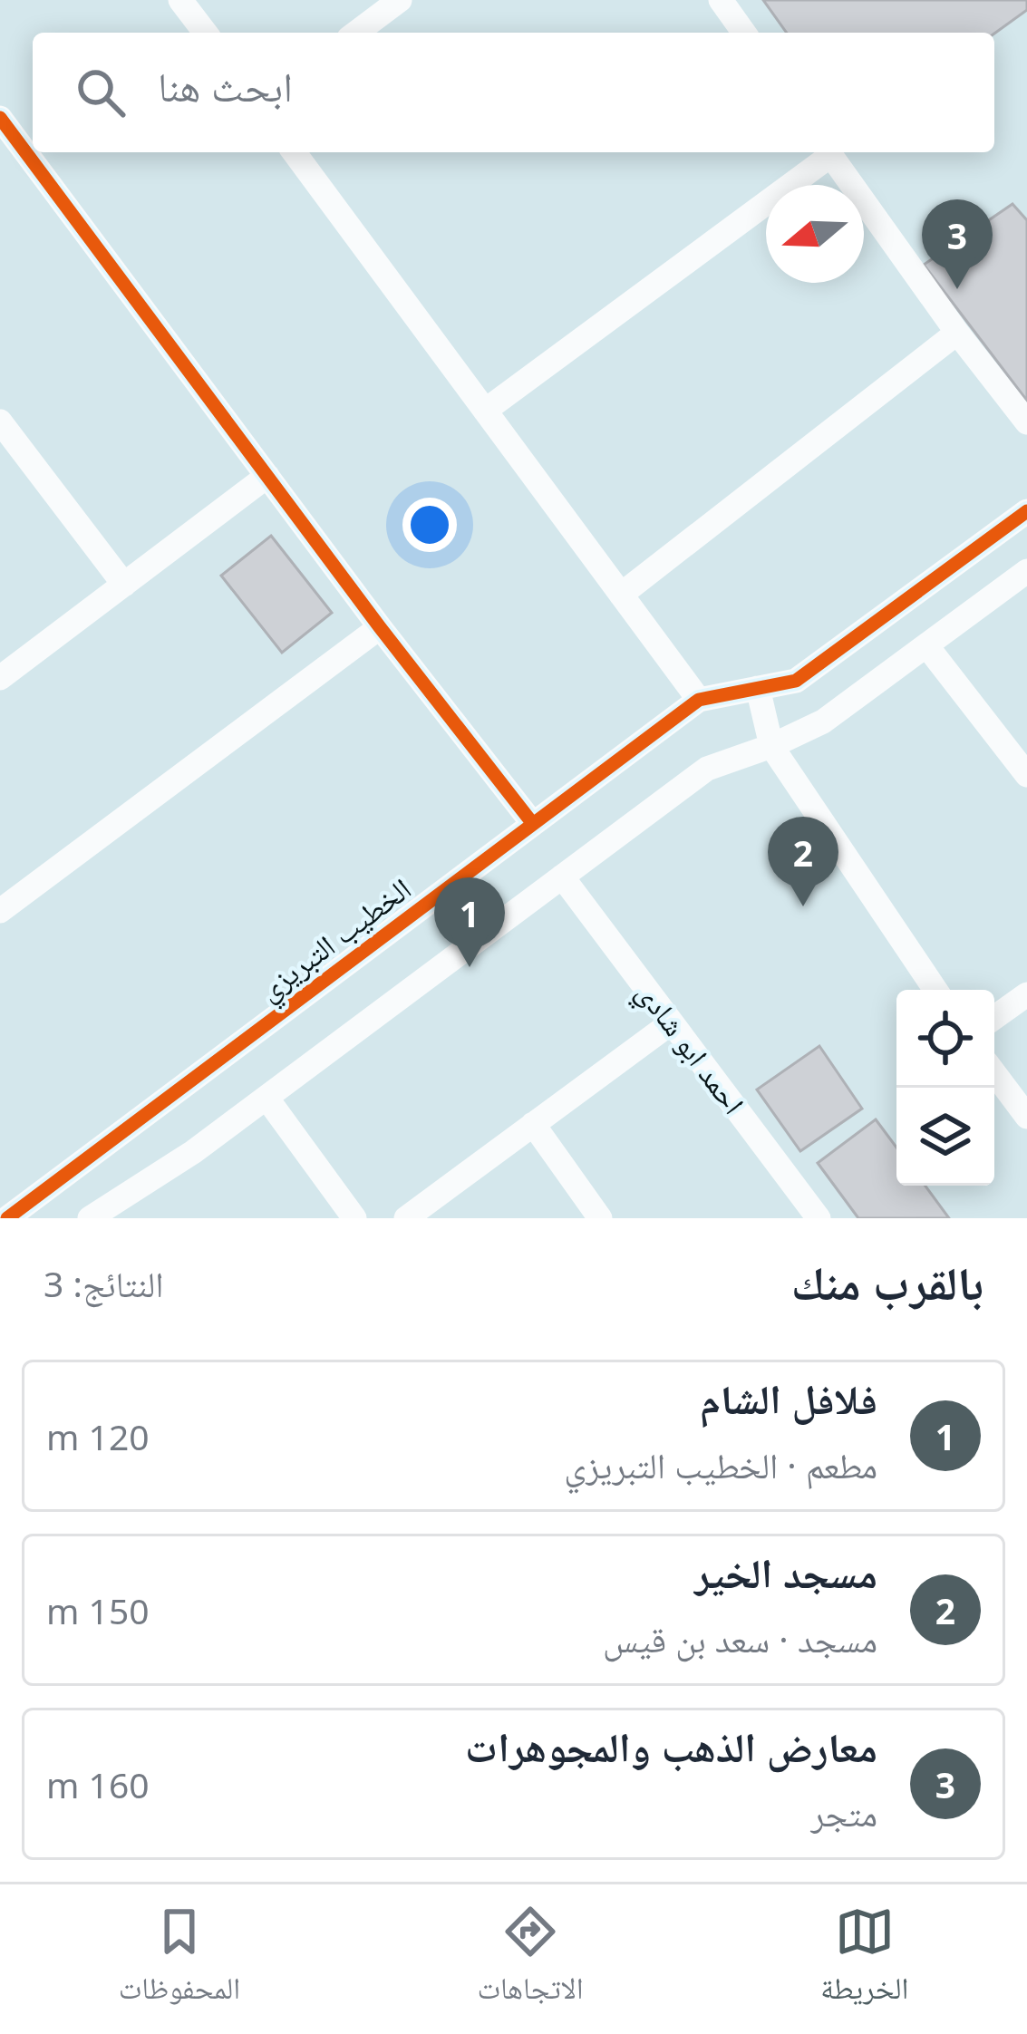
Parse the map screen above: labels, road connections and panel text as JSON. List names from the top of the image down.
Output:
{
  "streets": {
    "street": ["الخطيب التبريزي", "احمد ابو شادي"]
  },
  "north": "left",
  "page": {
    "search": "ابحث هنا",
    "pins": ["3", "2", "1"],
    "heading": ["بالقرب منك", "النتائج: 3"],
    "list": [
      {
        "mark": "1",
        "name": "فلافل الشام",
        "note": "مطعم · الخطيب التبريزي",
        "value": "120 m"
      },
      {
        "mark": "2",
        "name": "مسجد الخير",
        "note": "مسجد · سعد بن قيس",
        "value": "150 m"
      },
      {
        "mark": "3",
        "name": "معارض الذهب والمجوهرات",
        "note": "متجر",
        "value": "160 m"
      }
    ],
    "nav": ["الخريطة", "الاتجاهات", "المحفوظات"]
  }
}
